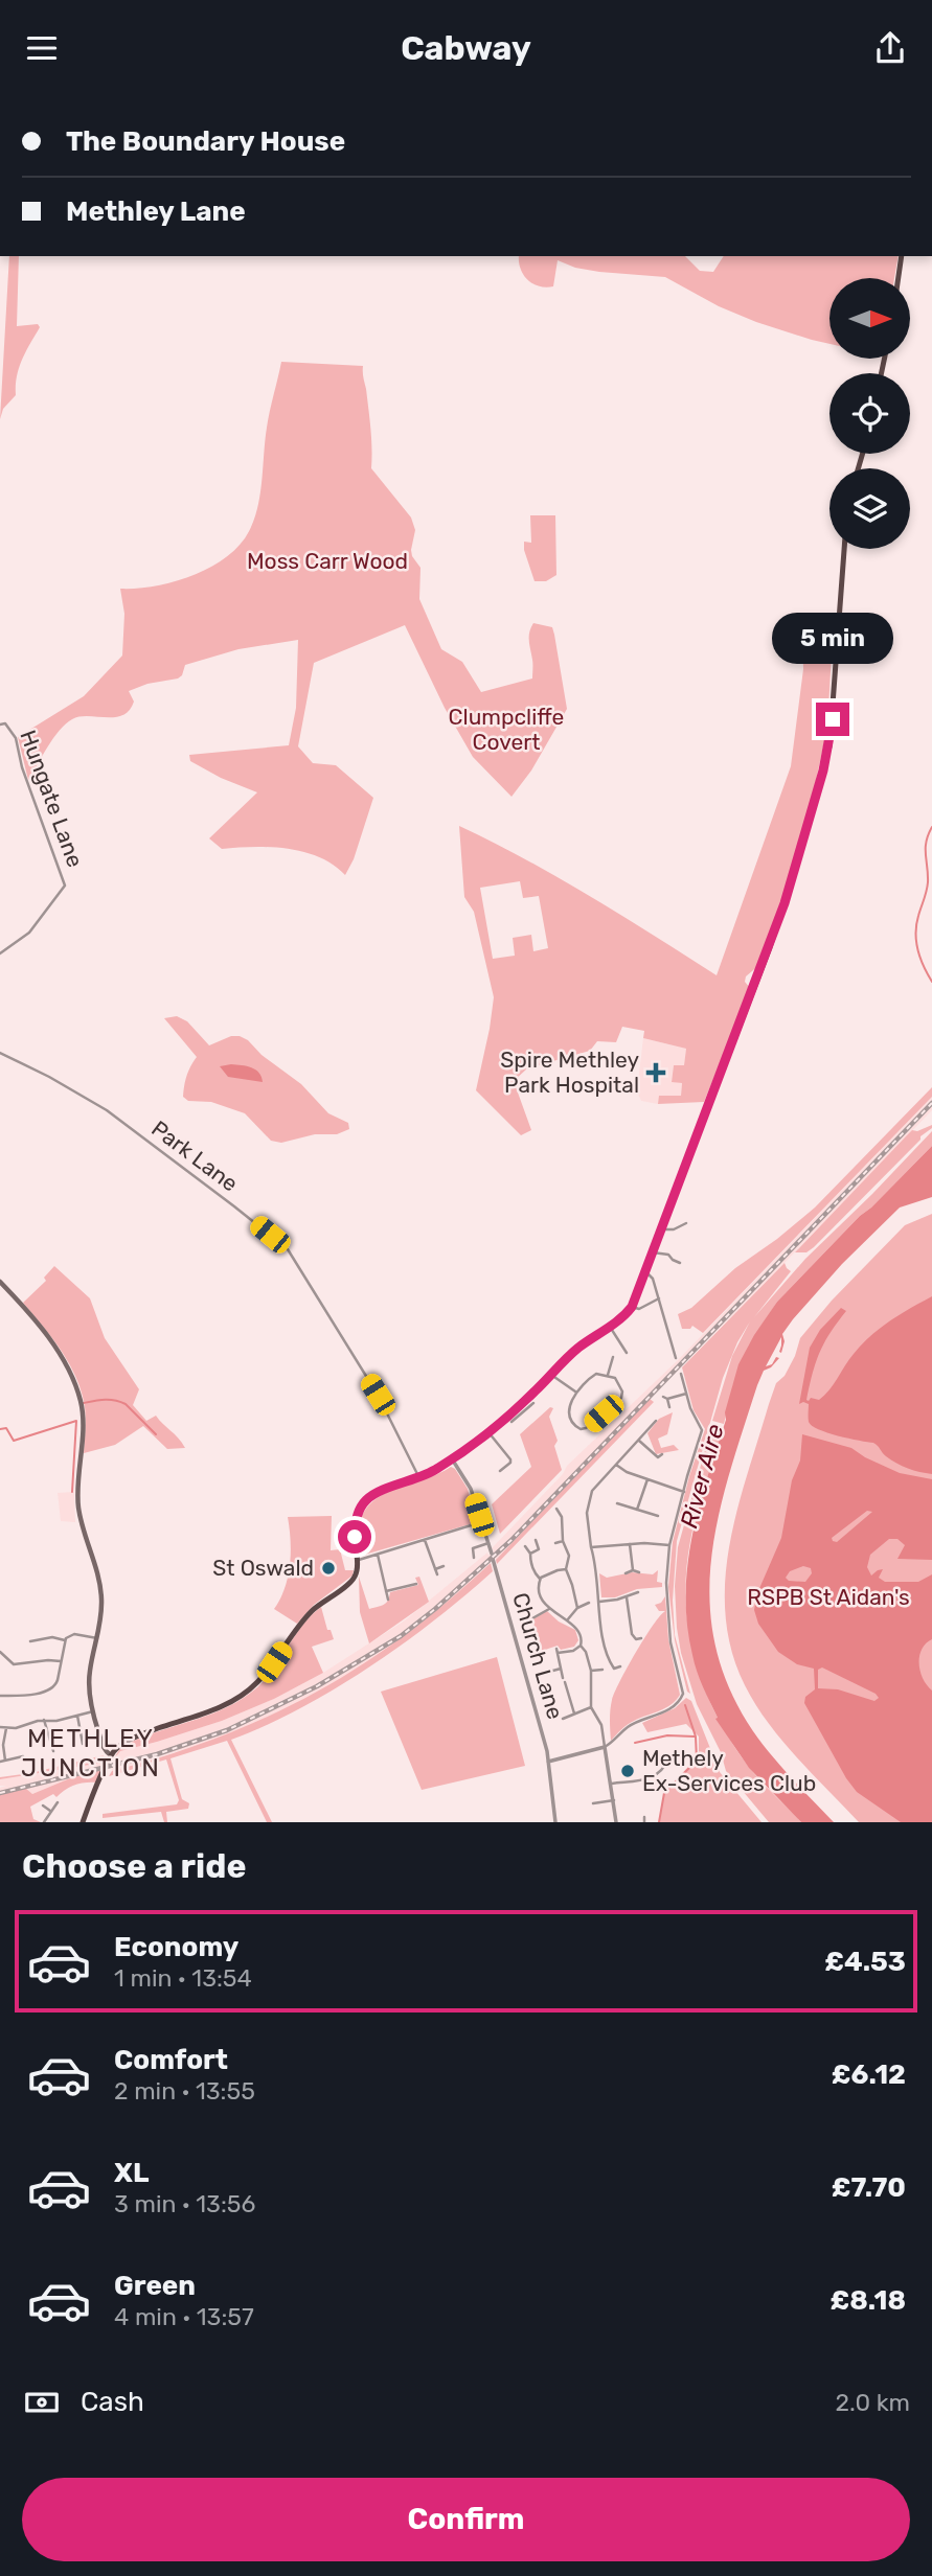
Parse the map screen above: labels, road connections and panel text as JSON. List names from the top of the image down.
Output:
{
  "streets": {
    "street": ["Hungate Lane", "Park Lane", "Church Lane"]
  },
  "districts": ["METHLEY JUNCTION"],
  "water": ["River Aire"],
  "parks": ["Moss Carr Wood", "Clumpcliffe Covert", "RSPB St Aidan's"],
  "places": {
    "health": ["Spire Methley Park Hospital"],
    "other": ["St Oswald", "Methely Ex-Services Club"]
  },
  "north": "right",
  "page": {
    "header": "Cabway",
    "banner": ["The Boundary House", "Methley Lane"],
    "bubble": "5 min",
    "heading": "Choose a ride",
    "list": [
      {
        "name": "Economy",
        "note": "1 min · 13:54",
        "value": "£4.53"
      },
      {
        "name": "Comfort",
        "note": "2 min · 13:55",
        "value": "£6.12"
      },
      {
        "name": "XL",
        "note": "3 min · 13:56",
        "value": "£7.70"
      },
      {
        "name": "Green",
        "note": "4 min · 13:57",
        "value": "£8.18"
      }
    ],
    "pay": ["Cash", "2.0 km"],
    "buttons": "Confirm"
  }
}
